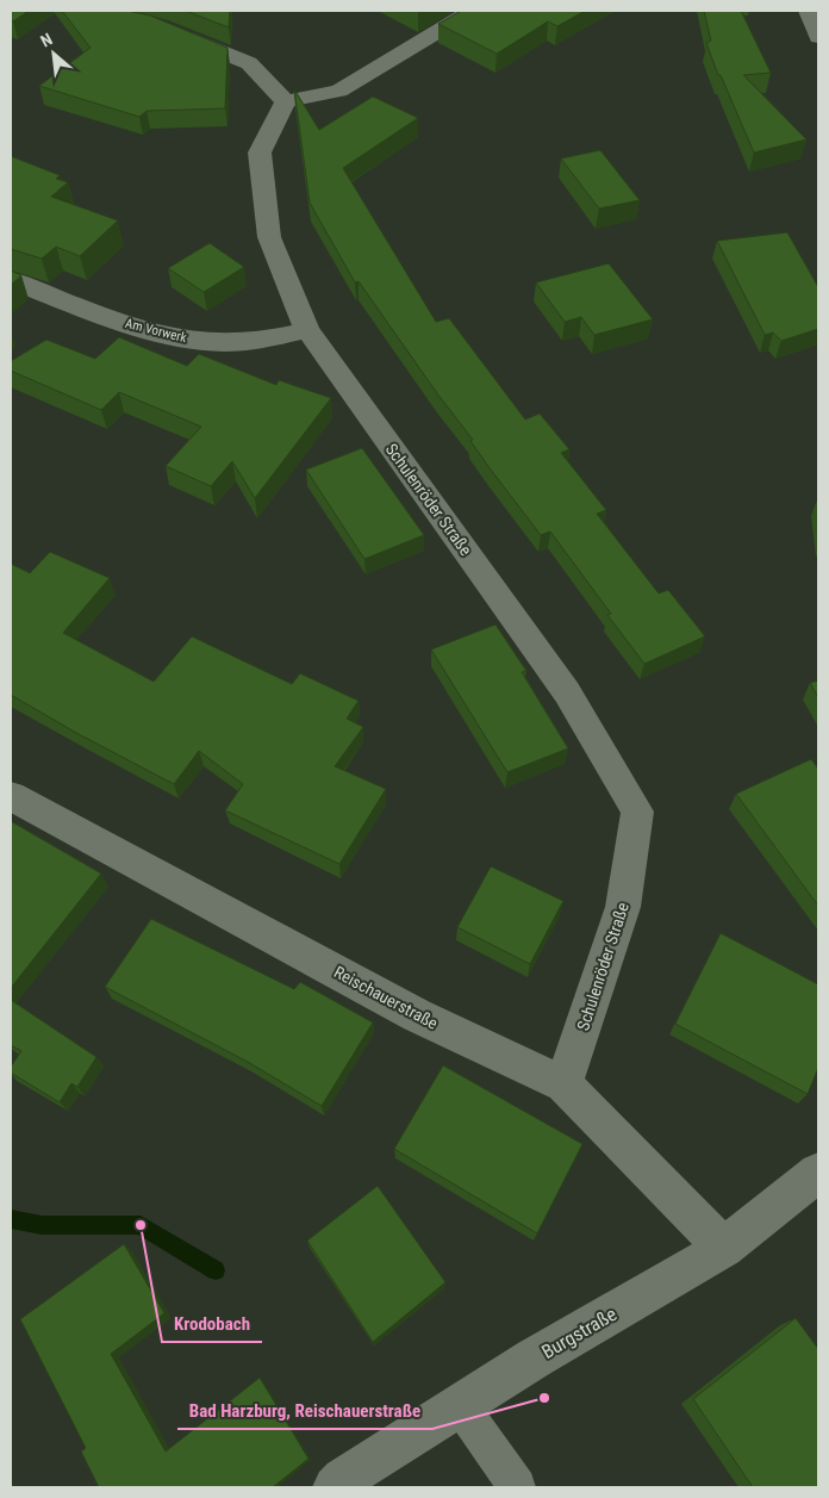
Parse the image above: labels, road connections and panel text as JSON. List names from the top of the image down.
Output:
{
  "streets": {
    "street": [
      "Am Vorwerk",
      "Schulenröder Straße",
      "Reischauerstraße",
      "Burgstraße"
    ]
  },
  "crossings": [
    ["Am Vorwerk", "Schulenröder Straße"],
    ["Schulenröder Straße", "Reischauerstraße"],
    ["Reischauerstraße", "Burgstraße"]
  ],
  "places": ["Krodobach", "Bad Harzburg, Reischauerstraße"],
  "north": "top left"
}
